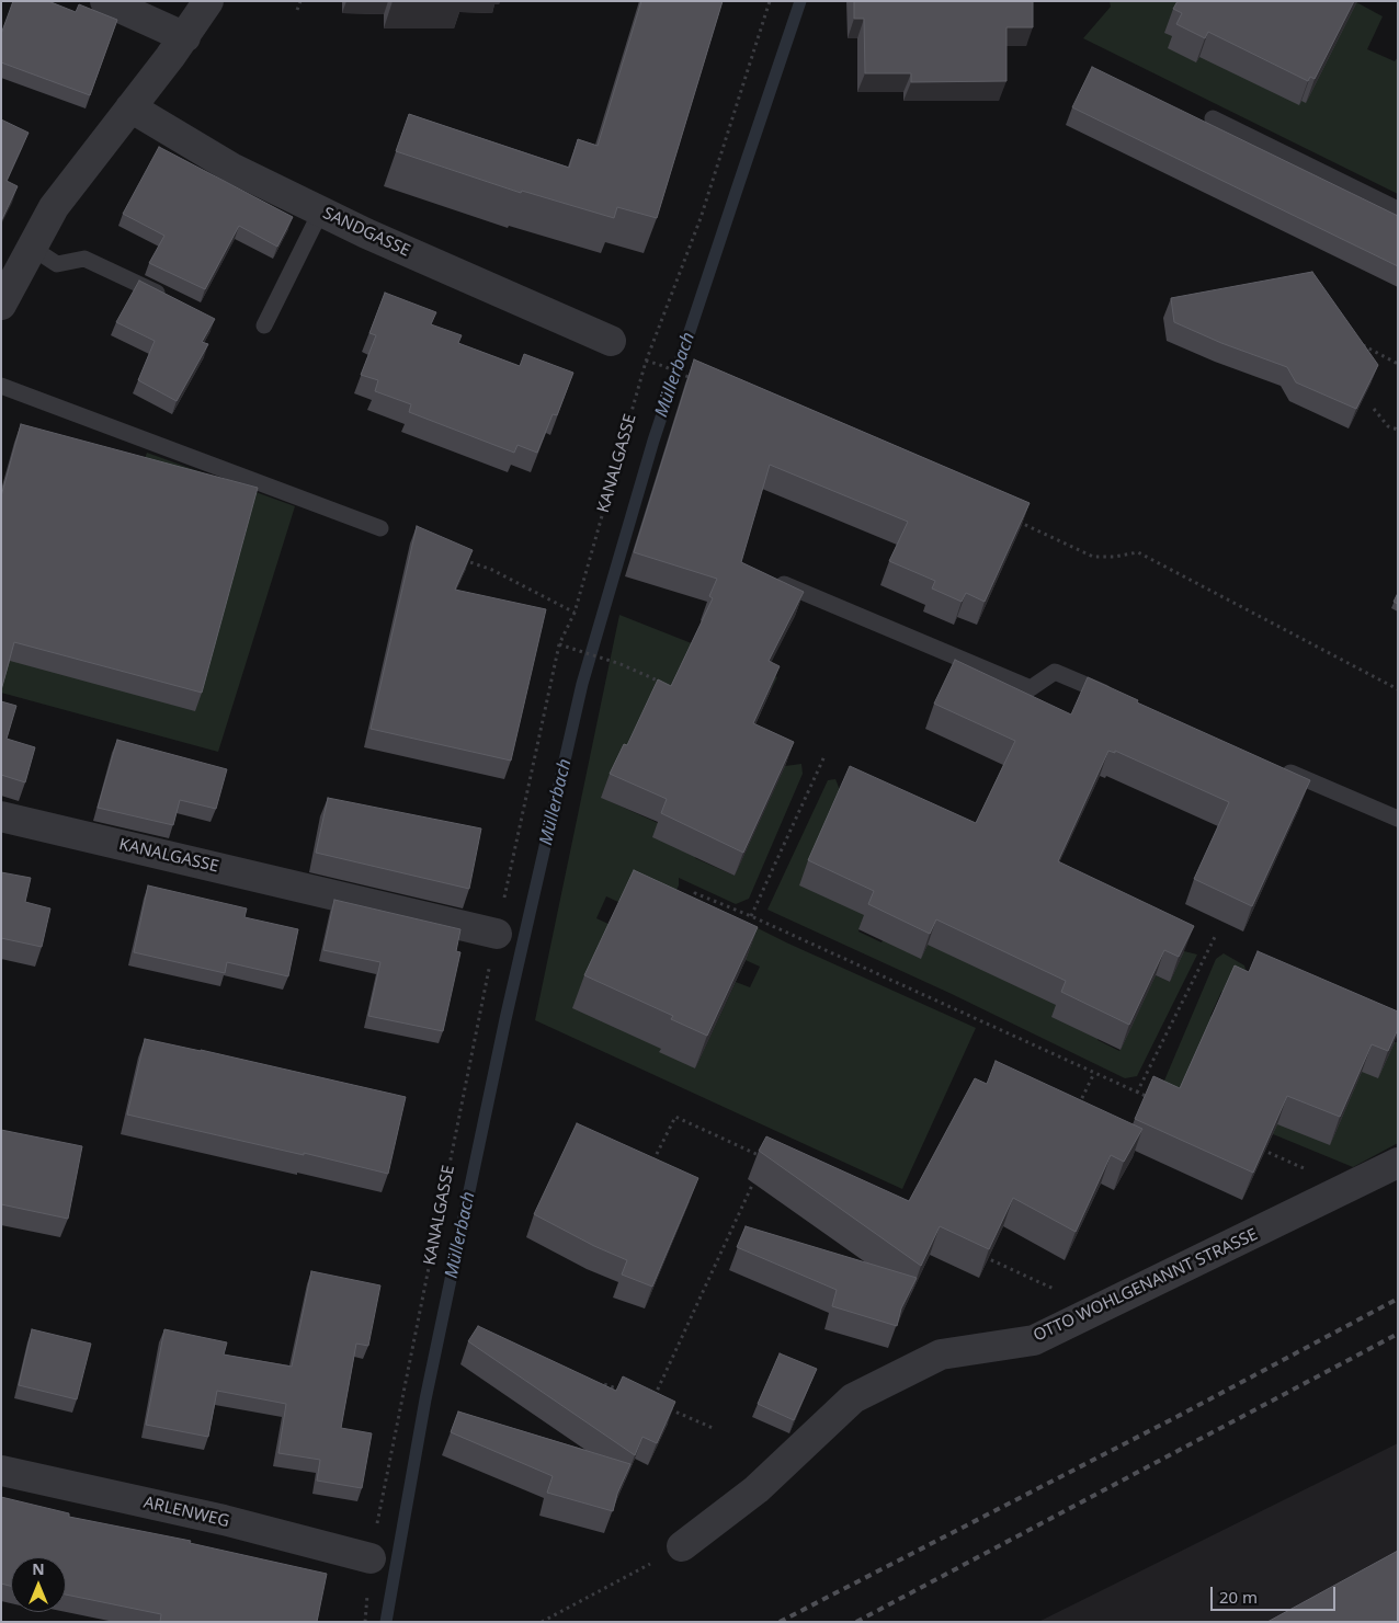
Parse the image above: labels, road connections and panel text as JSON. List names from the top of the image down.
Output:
{
  "streets": {
    "street": [
      "SANDGASSE",
      "KANALGASSE",
      "OTTO WOHLGENANNT STRASSE",
      "ARLENWEG"
    ]
  },
  "water": ["Müllerbach"],
  "scale_bar": "20 m",
  "north": "top"
}
